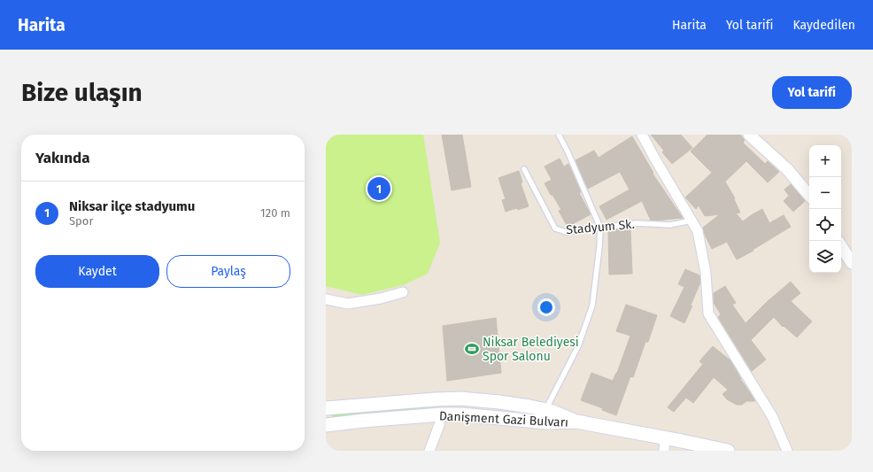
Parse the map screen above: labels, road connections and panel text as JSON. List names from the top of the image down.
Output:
{
  "streets": {
    "main road": ["Danişment Gazi Bulvarı"],
    "lane": ["Stadyum Sk."]
  },
  "places": {
    "sports": ["Niksar Belediyesi Spor Salonu"]
  },
  "page": {
    "header": "Harita",
    "nav": ["Harita", "Yol tarifi", "Kaydedilen"],
    "buttons": [
      "Yol tarifi",
      ["Kaydet", "Paylaş"]
    ],
    "title": "Bize ulaşın",
    "heading": "Yakında",
    "map_buttons": ["+", "−"],
    "pins": "1",
    "list": [
      {
        "mark": "1",
        "name": "Niksar ilçe stadyumu",
        "note": "Spor",
        "value": "120 m"
      }
    ]
  }
}
